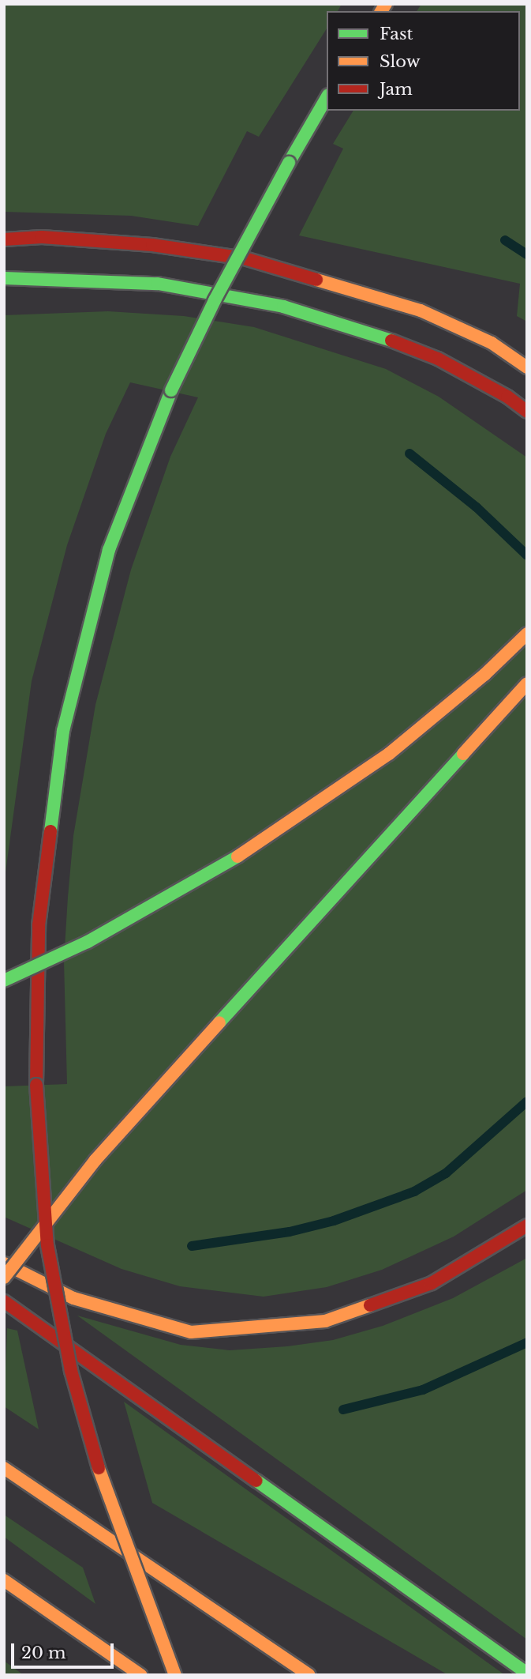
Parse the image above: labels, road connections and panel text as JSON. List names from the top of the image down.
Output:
{
  "legend": ["Fast", "Slow", "Jam"],
  "scale_bar": "20 m"
}
